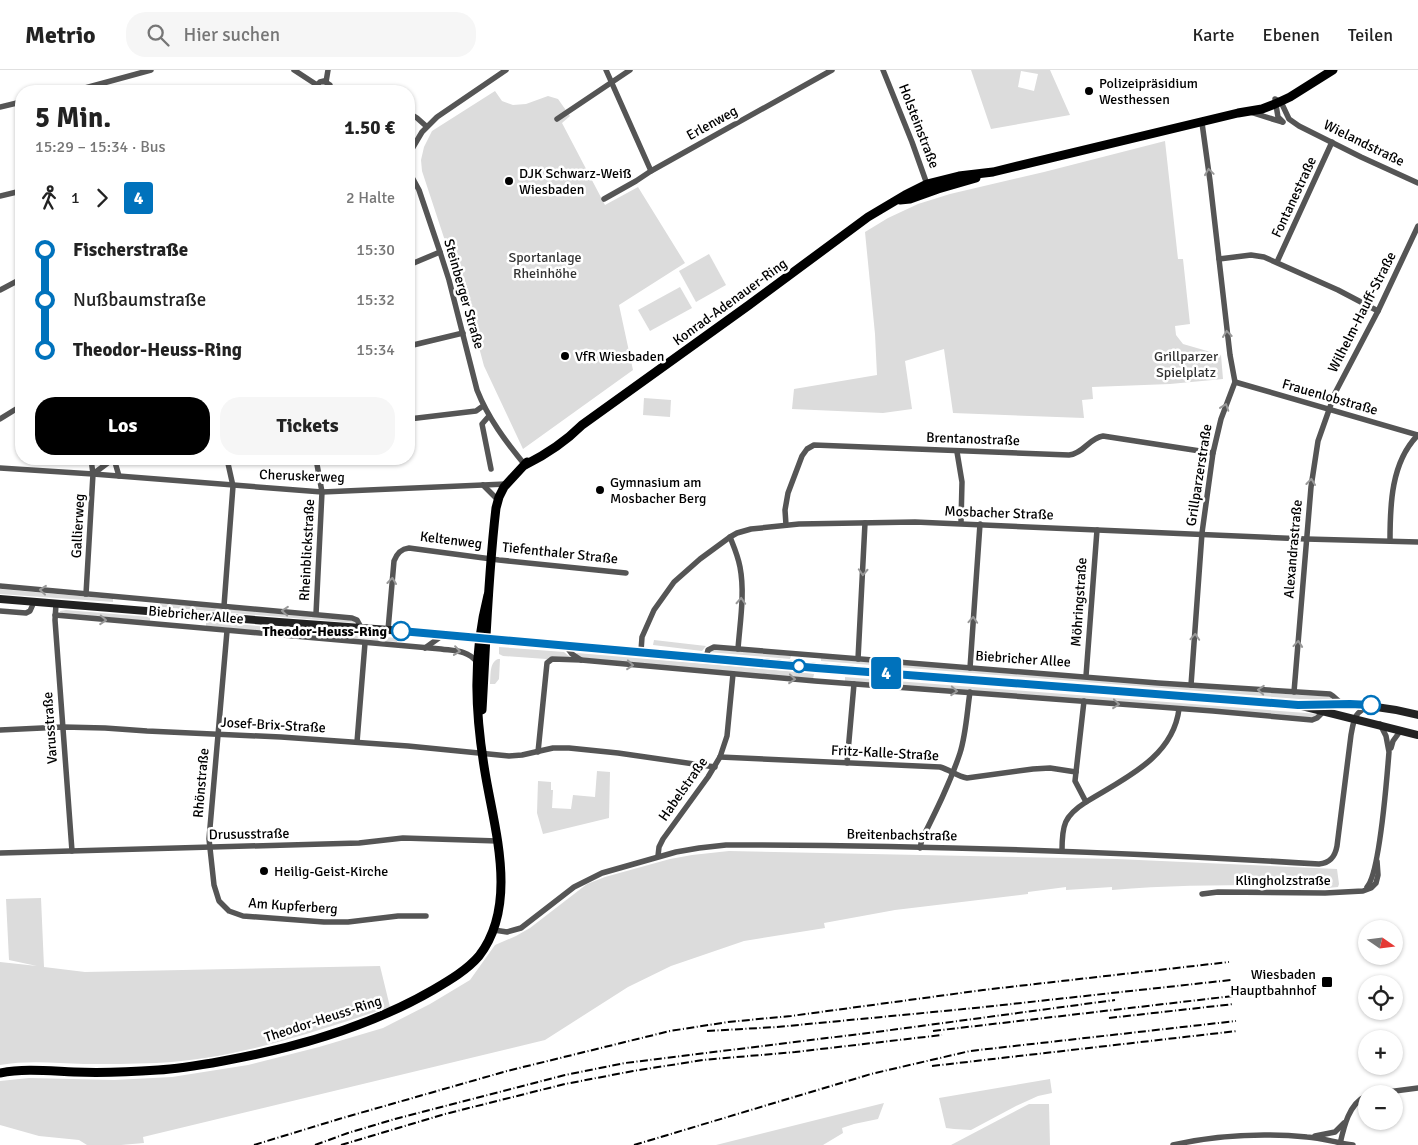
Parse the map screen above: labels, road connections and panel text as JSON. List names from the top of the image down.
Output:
{
  "streets": {
    "main road": ["Konrad-Adenauer-Ring", "Biebricher Allee", "Theodor-Heuss-Ring"],
    "street": [
      "Erlenweg",
      "Holsteinstraße",
      "Wielandstraße",
      "Fontanestraße",
      "Steinberger Straße",
      "Wilhelm-Hauff-Straße",
      "Frauenlobstraße",
      "Brentanostraße",
      "Grillparzerstraße",
      "Cheruskerweg",
      "Mosbacher Straße",
      "Gallierweg",
      "Keltenweg",
      "Alexandrastraße",
      "Rheinblickstraße",
      "Tiefenthaler Straße",
      "Möhringstraße",
      "Josef-Brix-Straße",
      "Varusstraße",
      "Fritz-Kalle-Straße",
      "Rhönstraße",
      "Habelstraße",
      "Drususstraße",
      "Breitenbachstraße",
      "Klingholzstraße",
      "Am Kupferberg"
    ]
  },
  "crossings": [
    ["Holsteinstraße", "Konrad-Adenauer-Ring"],
    ["Wielandstraße", "Fontanestraße"],
    ["Wielandstraße", "Konrad-Adenauer-Ring"],
    ["Steinberger Straße", "Konrad-Adenauer-Ring"],
    ["Konrad-Adenauer-Ring", "Cheruskerweg"],
    ["Konrad-Adenauer-Ring", "Keltenweg"],
    ["Konrad-Adenauer-Ring", "Tiefenthaler Straße"],
    ["Konrad-Adenauer-Ring", "Biebricher Allee"],
    ["Konrad-Adenauer-Ring", "Theodor-Heuss-Ring"],
    ["Wilhelm-Hauff-Straße", "Frauenlobstraße"],
    ["Wilhelm-Hauff-Straße", "Alexandrastraße"],
    ["Frauenlobstraße", "Grillparzerstraße"],
    ["Frauenlobstraße", "Alexandrastraße"],
    ["Brentanostraße", "Grillparzerstraße"],
    ["Brentanostraße", "Mosbacher Straße"],
    ["Grillparzerstraße", "Mosbacher Straße"],
    ["Grillparzerstraße", "Biebricher Allee"],
    ["Cheruskerweg", "Gallierweg"],
    ["Cheruskerweg", "Rheinblickstraße"],
    ["Mosbacher Straße", "Alexandrastraße"],
    ["Mosbacher Straße", "Möhringstraße"],
    ["Mosbacher Straße", "Biebricher Allee"],
    ["Gallierweg", "Biebricher Allee"],
    ["Keltenweg", "Tiefenthaler Straße"],
    ["Keltenweg", "Biebricher Allee"],
    ["Alexandrastraße", "Biebricher Allee"],
    ["Rheinblickstraße", "Biebricher Allee"],
    ["Möhringstraße", "Biebricher Allee"],
    ["Biebricher Allee", "Varusstraße"],
    ["Biebricher Allee", "Rhönstraße"],
    ["Biebricher Allee", "Breitenbachstraße"],
    ["Biebricher Allee", "Klingholzstraße"],
    ["Biebricher Allee", "Theodor-Heuss-Ring"],
    ["Josef-Brix-Straße", "Varusstraße"],
    ["Josef-Brix-Straße", "Rhönstraße"],
    ["Josef-Brix-Straße", "Theodor-Heuss-Ring"],
    ["Varusstraße", "Drususstraße"],
    ["Fritz-Kalle-Straße", "Habelstraße"],
    ["Rhönstraße", "Drususstraße"],
    ["Rhönstraße", "Am Kupferberg"],
    ["Habelstraße", "Breitenbachstraße"],
    ["Drususstraße", "Am Kupferberg"],
    ["Drususstraße", "Theodor-Heuss-Ring"],
    ["Breitenbachstraße", "Theodor-Heuss-Ring"]
  ],
  "one_way": ["Grillparzerstraße", "Alexandrastraße"],
  "parks": ["Sportanlage Rheinhöhe", "Grillparzer Spielplatz"],
  "places": {
    "other": [
      "Polizeipräsidium Westhessen",
      "DJK Schwarz-Weiß Wiesbaden",
      "VfR Wiesbaden",
      "Gymnasium am Mosbacher Berg",
      "Theodor-Heuss-Ring",
      "Heilig-Geist-Kirche"
    ],
    "transit": ["Wiesbaden Hauptbahnhof"]
  },
  "lines": ["bus line 4"],
  "north": "right",
  "page": {
    "header": "Metrio",
    "search": "Hier suchen",
    "nav": ["Karte", "Ebenen", "Teilen"],
    "on_map": "4",
    "heading": ["5 Min.", "15:29 – 15:34 · Bus", "1.50 €"],
    "legs": ["1", "4", "2 Halte"],
    "list": [
      {
        "name": "Fischerstraße",
        "value": "15:30"
      },
      {
        "name": "Nußbaumstraße",
        "value": "15:32"
      },
      {
        "name": "Theodor-Heuss-Ring",
        "value": "15:34"
      }
    ],
    "buttons": ["Los", "Tickets"],
    "map_buttons": ["+", "−"]
  }
}
